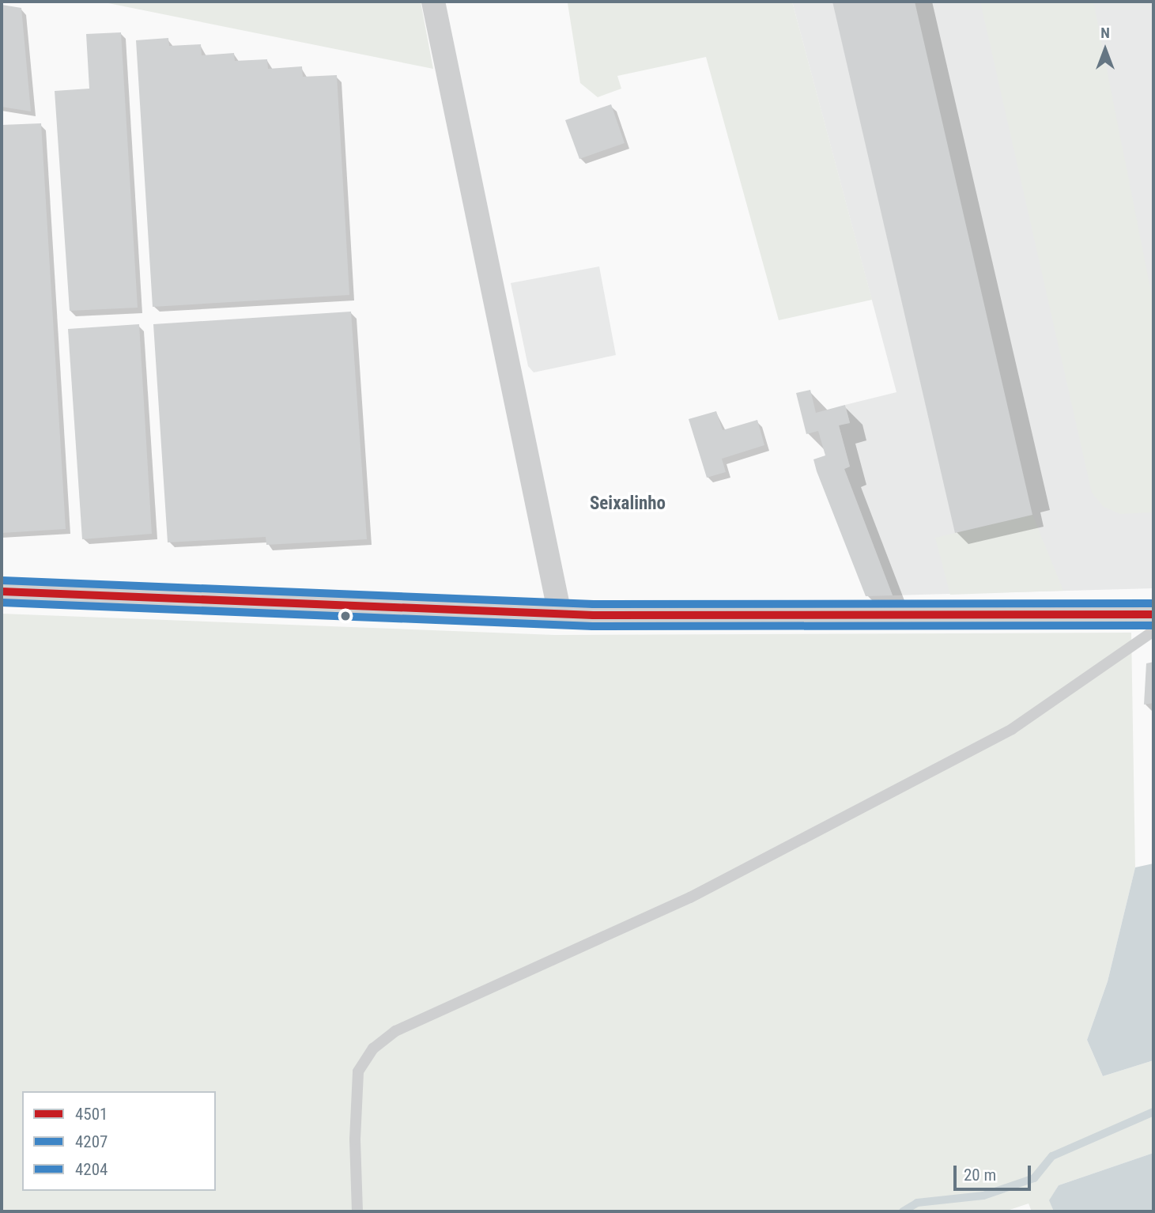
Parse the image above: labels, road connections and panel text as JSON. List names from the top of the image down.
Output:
{
  "districts": ["Seixalinho"],
  "lines": ["transit line 4204", "transit line 4501", "transit line 4207"],
  "legend": ["4501", "4207", "4204"],
  "scale_bar": "20 m",
  "north": "top"
}
